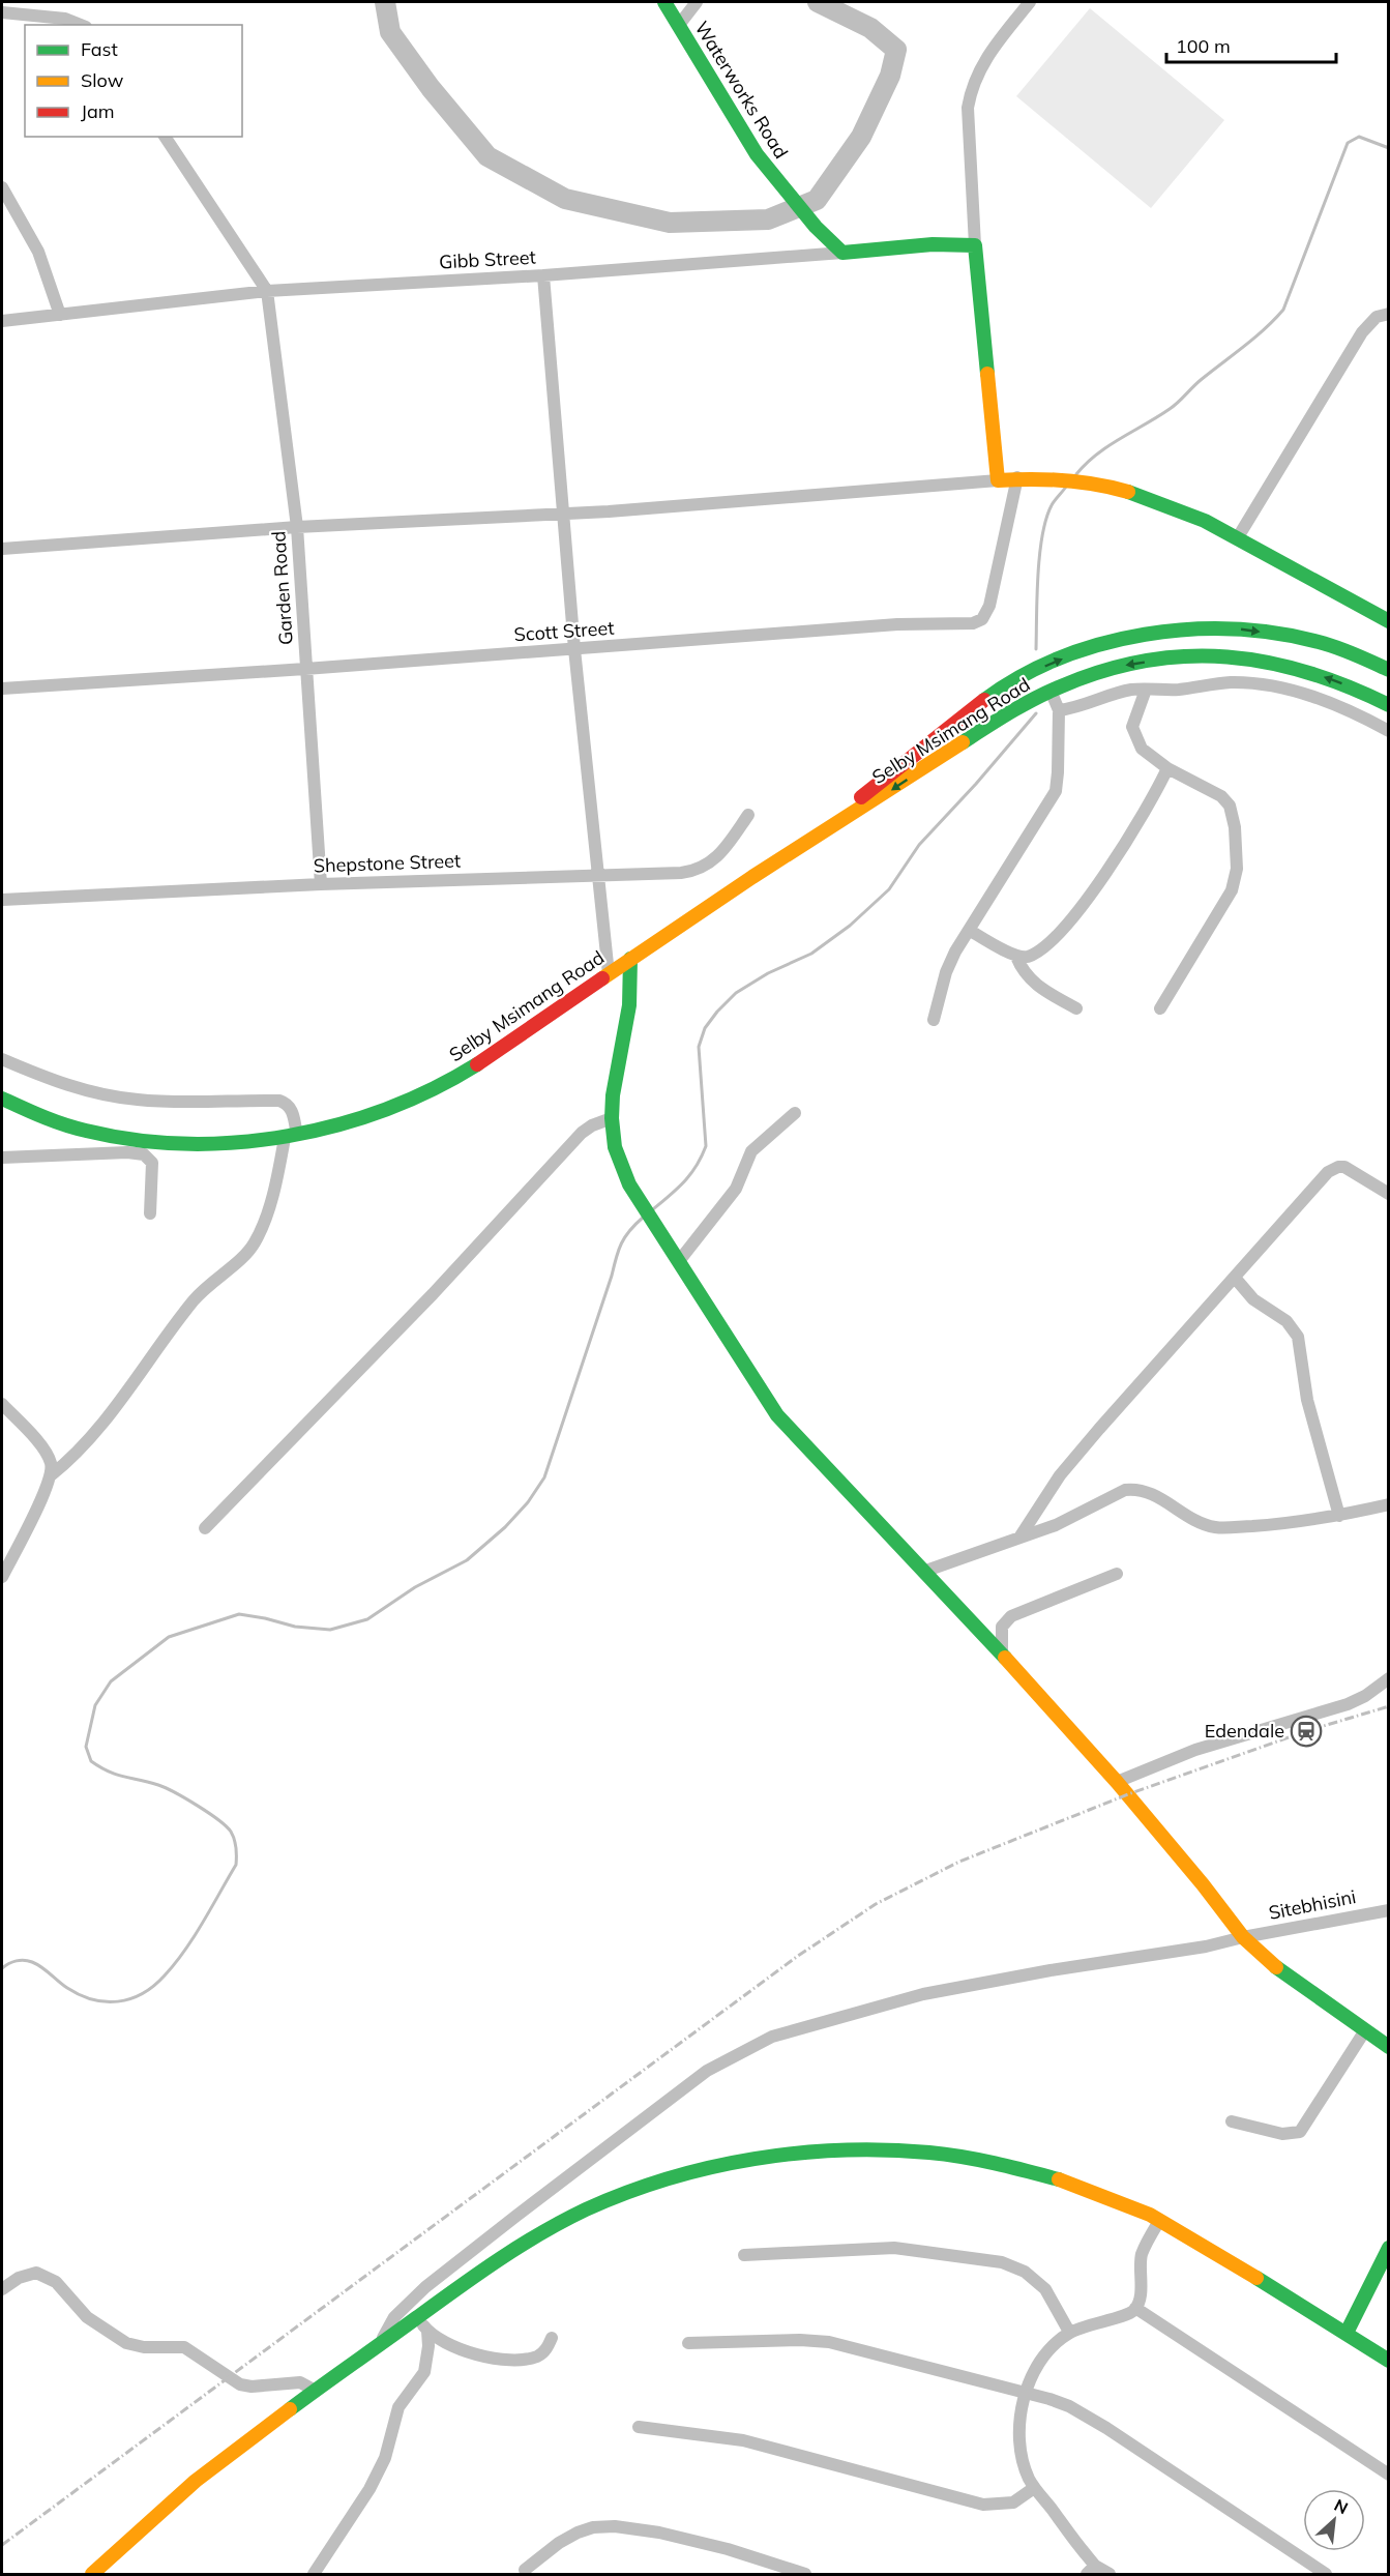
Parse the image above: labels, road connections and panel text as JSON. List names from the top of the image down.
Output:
{
  "streets": {
    "street": [
      "Waterworks Road",
      "Gibb Street",
      "Garden Road",
      "Scott Street",
      "Selby Msimang Road",
      "Shepstone Street",
      "Sitebhisini"
    ]
  },
  "crossings": [
    ["Waterworks Road", "Gibb Street"],
    ["Gibb Street", "Garden Road"],
    ["Garden Road", "Scott Street"],
    ["Garden Road", "Shepstone Street"]
  ],
  "places": {
    "station": ["Edendale"]
  },
  "legend": ["Fast", "Slow", "Jam"],
  "scale_bar": "100 m",
  "north": "top right"
}
